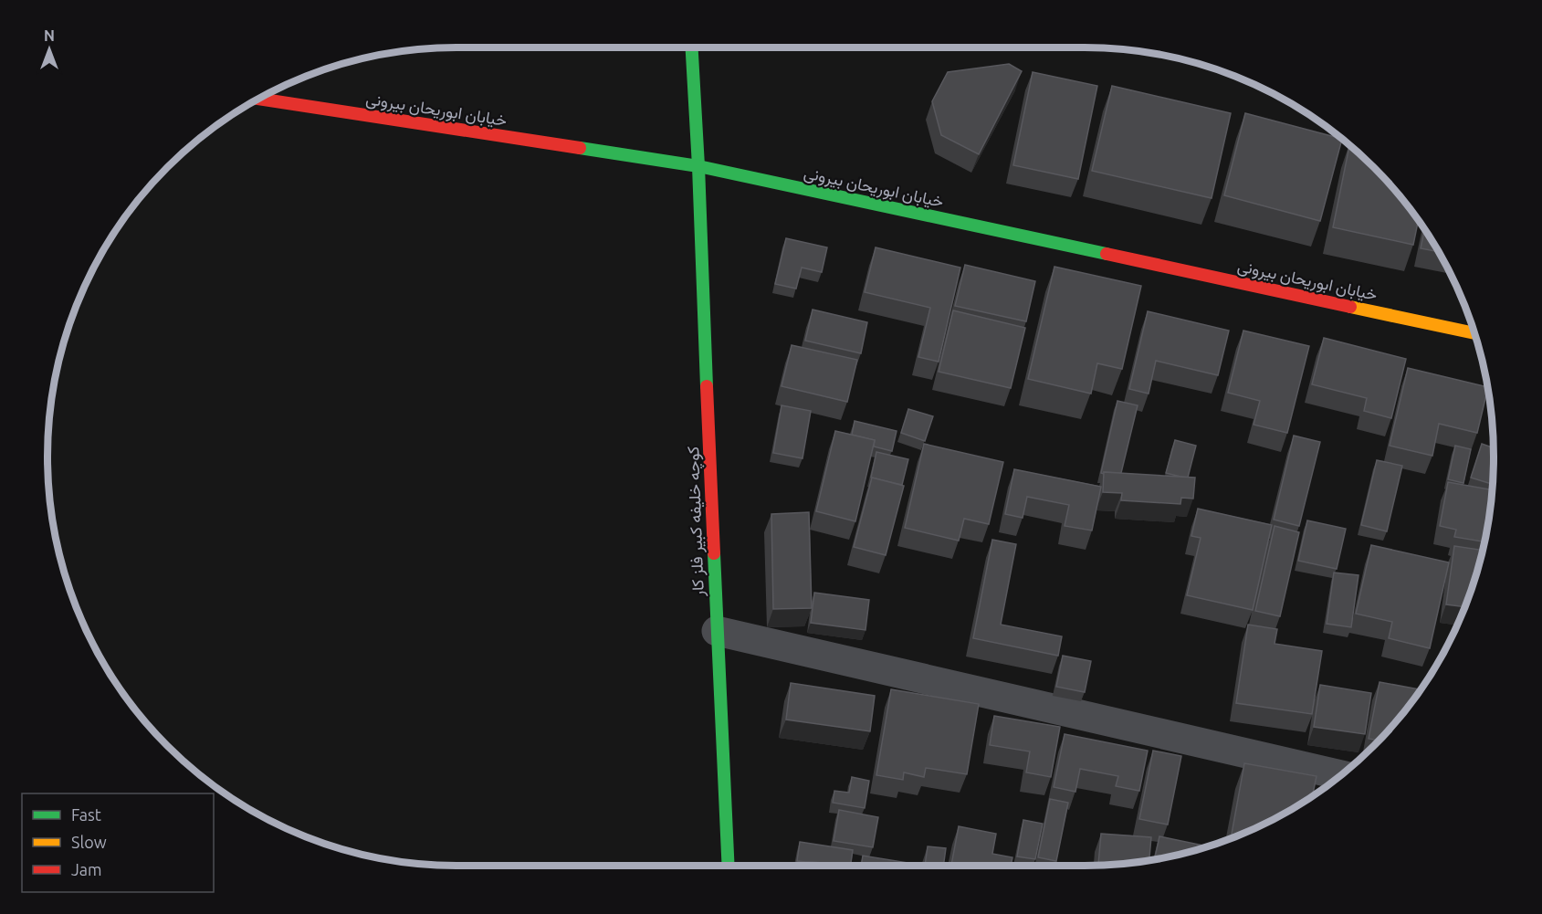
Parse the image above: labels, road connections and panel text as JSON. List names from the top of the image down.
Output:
{
  "streets": {
    "street": ["خیابان ابوریحان بیرونی", "کوچه خلیفه کبیر فلز کار"]
  },
  "crossings": [
    ["خیابان ابوریحان بیرونی", "کوچه خلیفه کبیر فلز کار"]
  ],
  "legend": ["Fast", "Slow", "Jam"],
  "north": "top"
}
